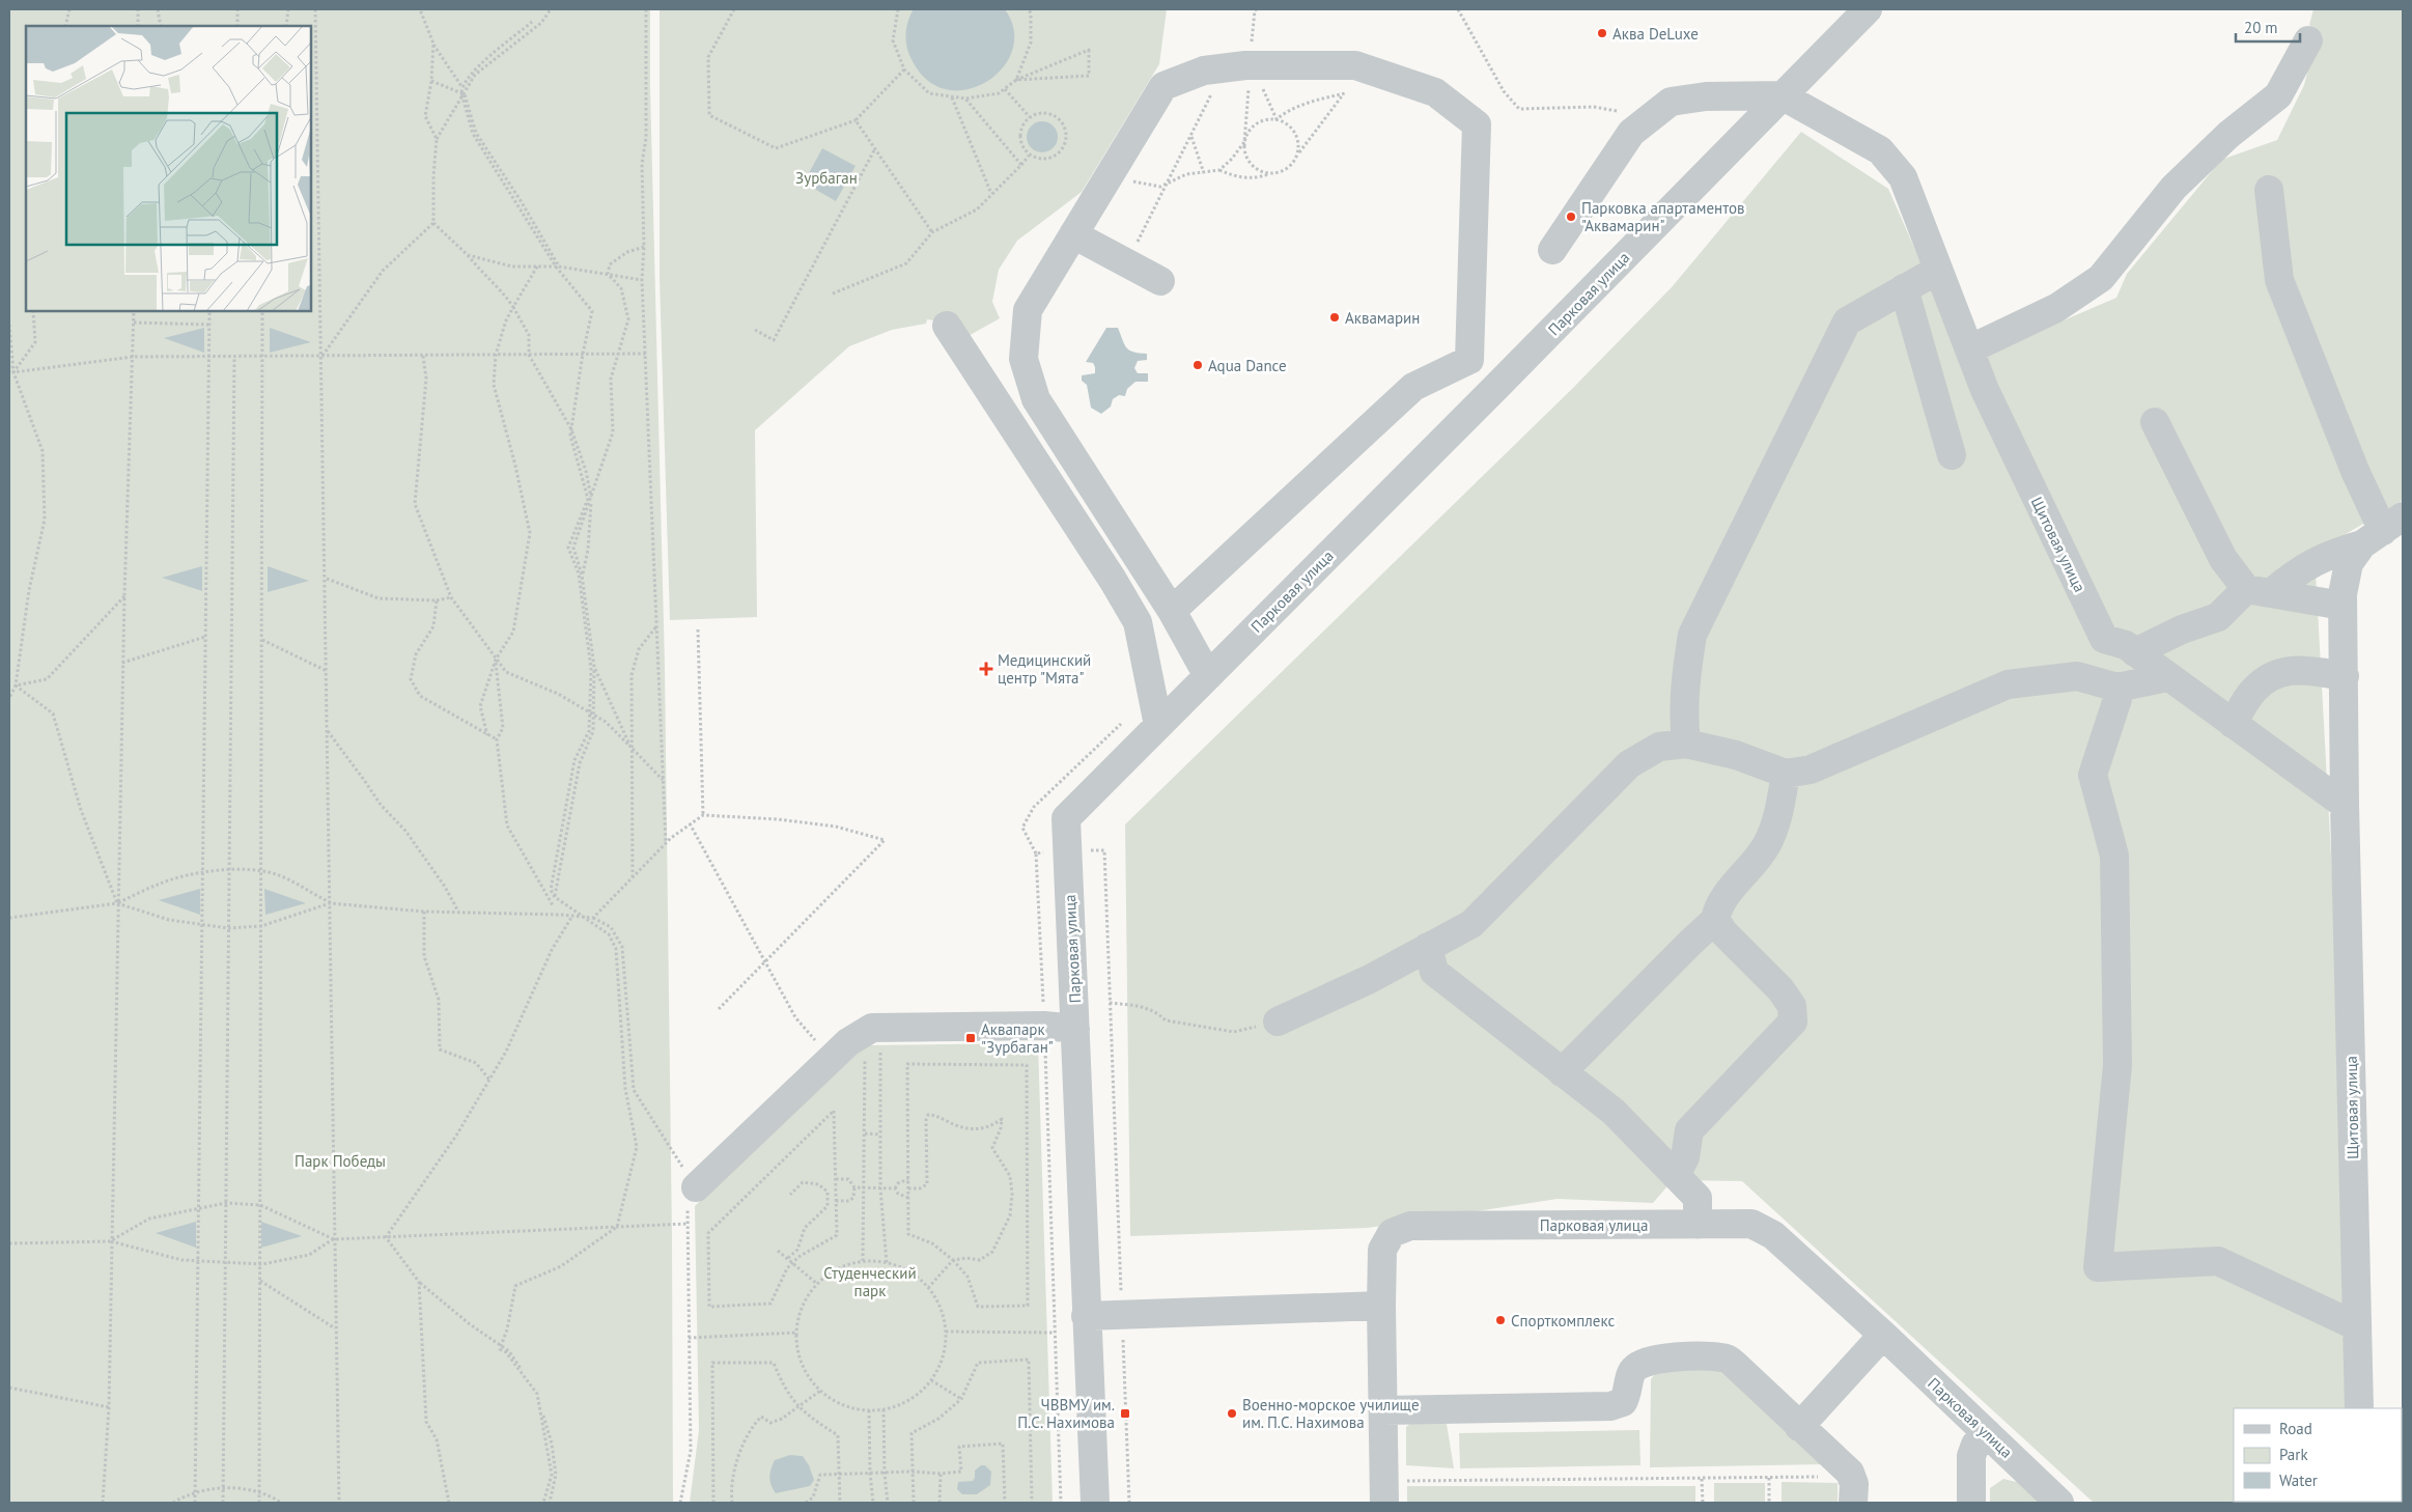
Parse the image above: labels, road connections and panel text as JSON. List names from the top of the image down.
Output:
{
  "streets": {
    "street": ["Парковая улица", "Щитовая улица"]
  },
  "crossings": [
    ["Парковая улица", "Щитовая улица"]
  ],
  "parks": ["Зурбаган", "Парк Победы", "Студенческий парк"],
  "places": {
    "other": [
      "Аква DeLuxe",
      "Парковка апартаментов \"Аквамарин\"",
      "Аквамарин",
      "Aqua Dance",
      "Спорткомплекс",
      "Военно-морское училище им. П.С. Нахимова"
    ],
    "health": ["Медицинский центр \"Мята\""],
    "transit": ["Аквапарк \"Зурбаган\"", "ЧВВМУ им. П.С. Нахимова"]
  },
  "legend": ["Road", "Park", "Water"],
  "scale_bar": "20 m"
}
